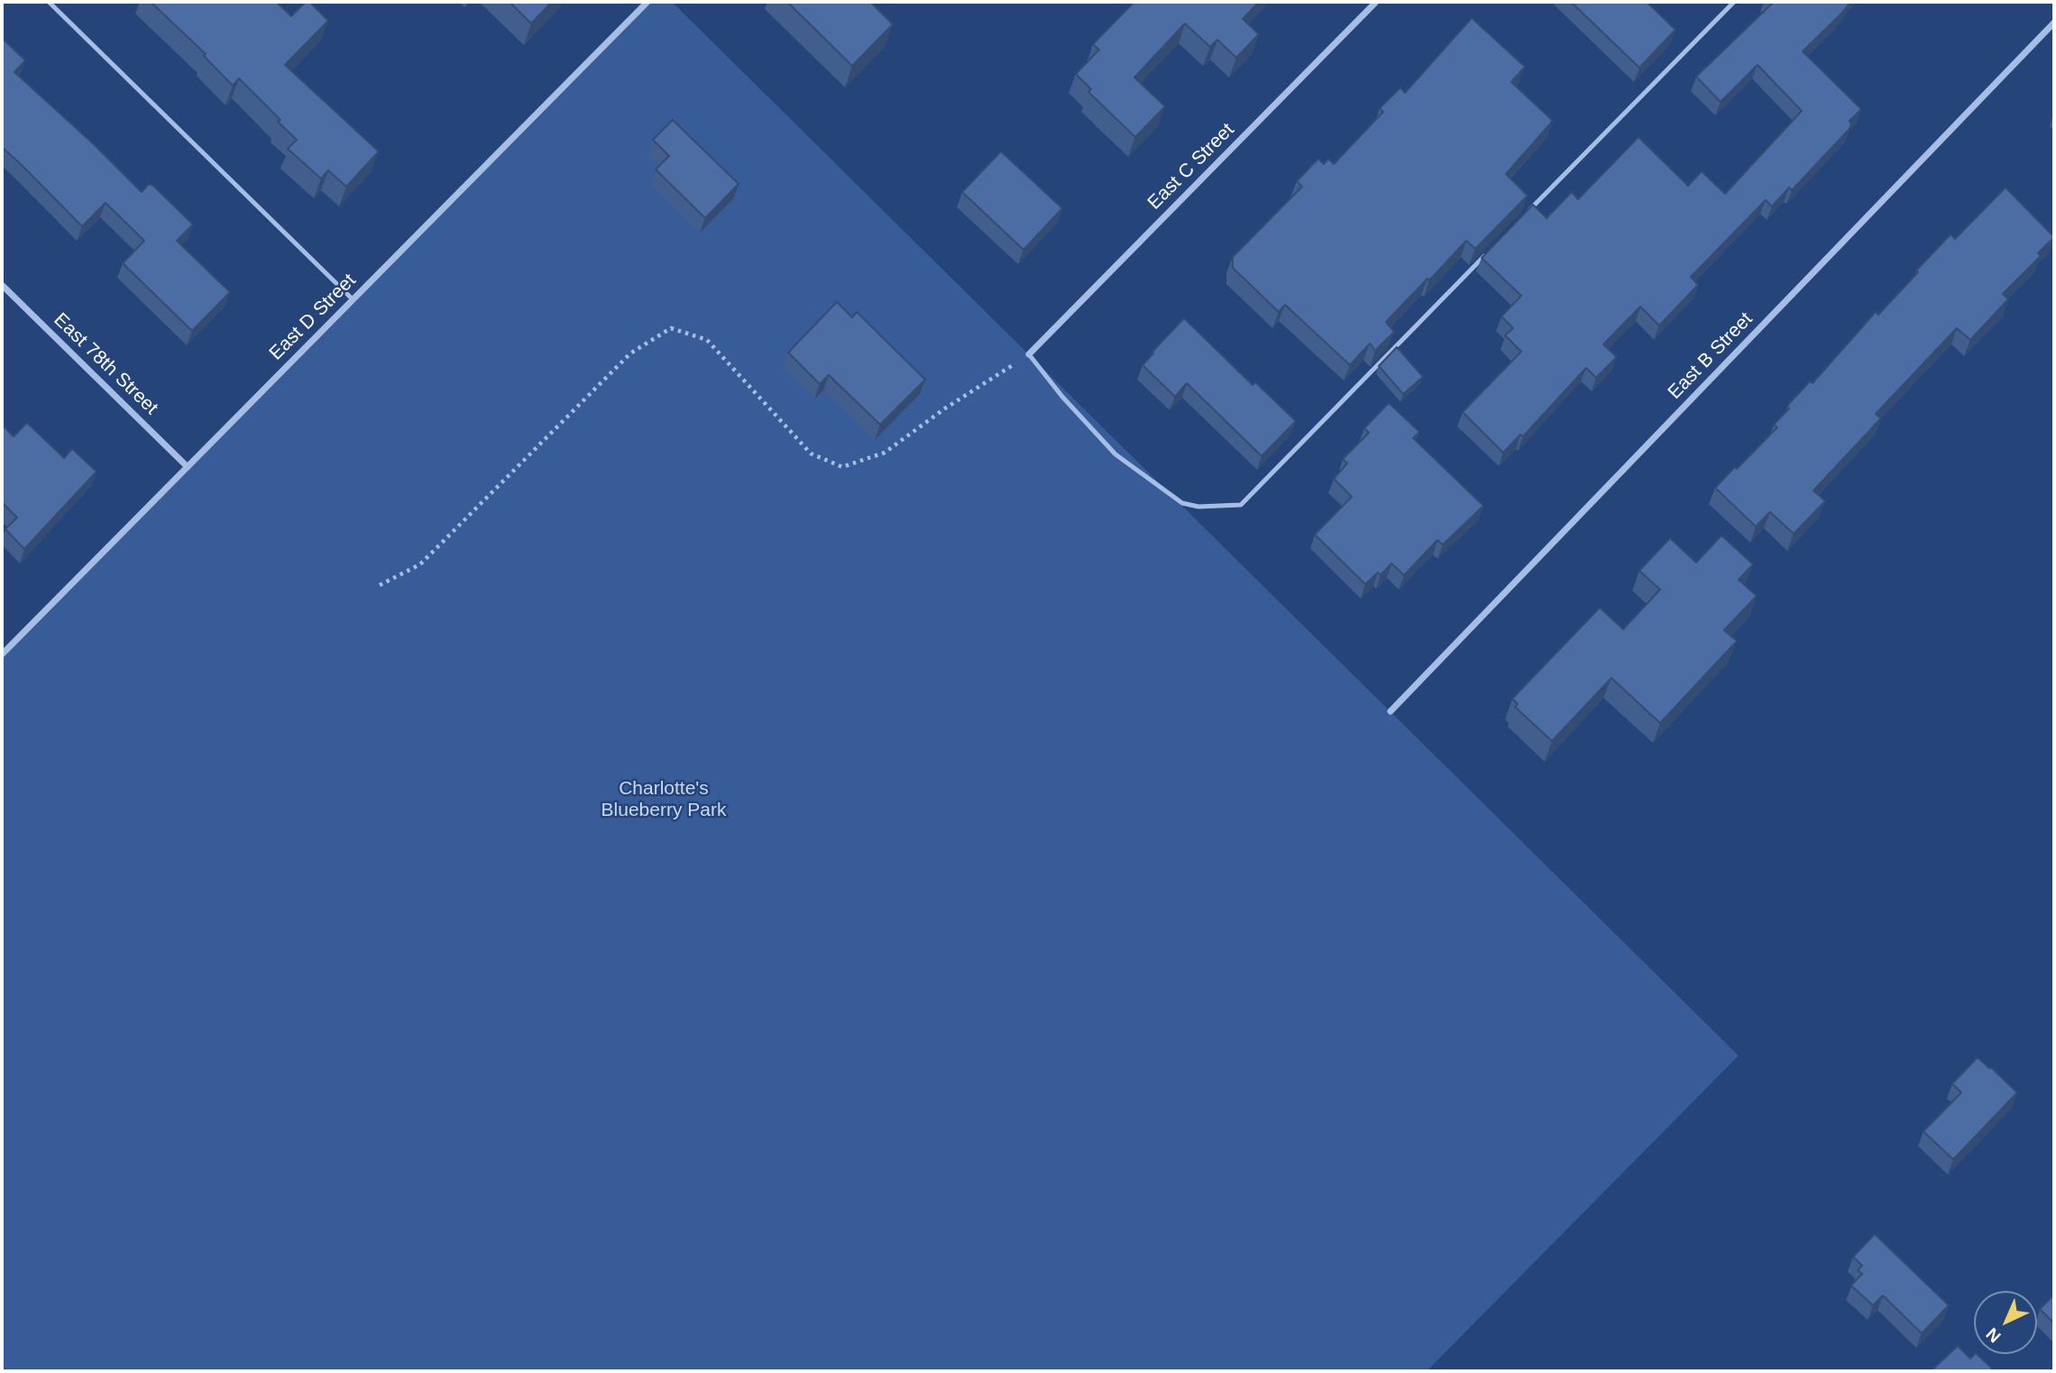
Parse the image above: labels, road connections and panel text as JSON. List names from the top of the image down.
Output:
{
  "streets": {
    "street": [
      "East C Street",
      "East D Street",
      "East B Street",
      "East 78th Street"
    ]
  },
  "crossings": [
    ["East D Street", "East 78th Street"]
  ],
  "parks": ["Charlotte's Blueberry Park"],
  "north": "bottom left"
}
